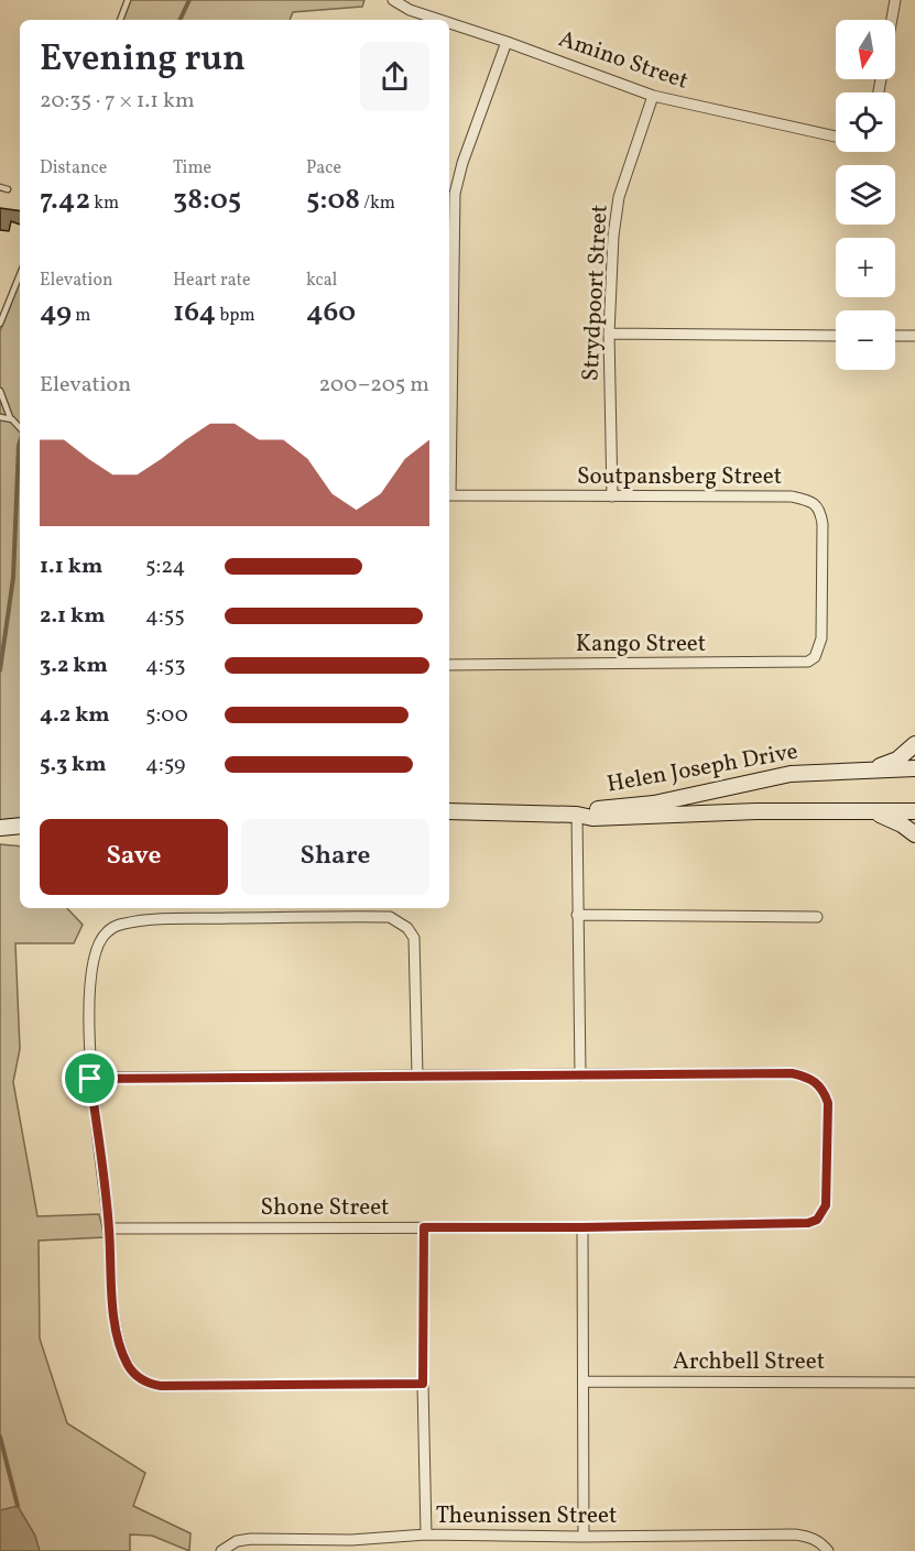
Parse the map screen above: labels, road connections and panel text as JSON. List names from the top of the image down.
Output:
{
  "streets": {
    "street": [
      "Amino Street",
      "Strydpoort Street",
      "Soutpansberg Street",
      "Kango Street",
      "Helen Joseph Drive",
      "Shone Street",
      "Archbell Street",
      "Theunissen Street"
    ]
  },
  "crossings": [
    ["Amino Street", "Strydpoort Street"],
    ["Strydpoort Street", "Soutpansberg Street"],
    ["Soutpansberg Street", "Kango Street"]
  ],
  "north": "bottom",
  "page": {
    "map_buttons": ["+", "−"],
    "heading": ["Evening run", "20:35 · 7 × 1.1 km"],
    "stats": [
      ["Distance", "7.42 km"],
      ["Time", "38:05"],
      ["Pace", "5:08 /km"],
      ["Elevation", "49 m"],
      ["Heart rate", "164 bpm"],
      ["kcal", "460"]
    ],
    "chart": ["Elevation", "200–205 m"],
    "list": [
      {
        "name": "1.1 km",
        "note": "5:24"
      },
      {
        "name": "2.1 km",
        "note": "4:55"
      },
      {
        "name": "3.2 km",
        "note": "4:53"
      },
      {
        "name": "4.2 km",
        "note": "5:00"
      },
      {
        "name": "5.3 km",
        "note": "4:59"
      }
    ],
    "buttons": ["Save", "Share"]
  }
}
